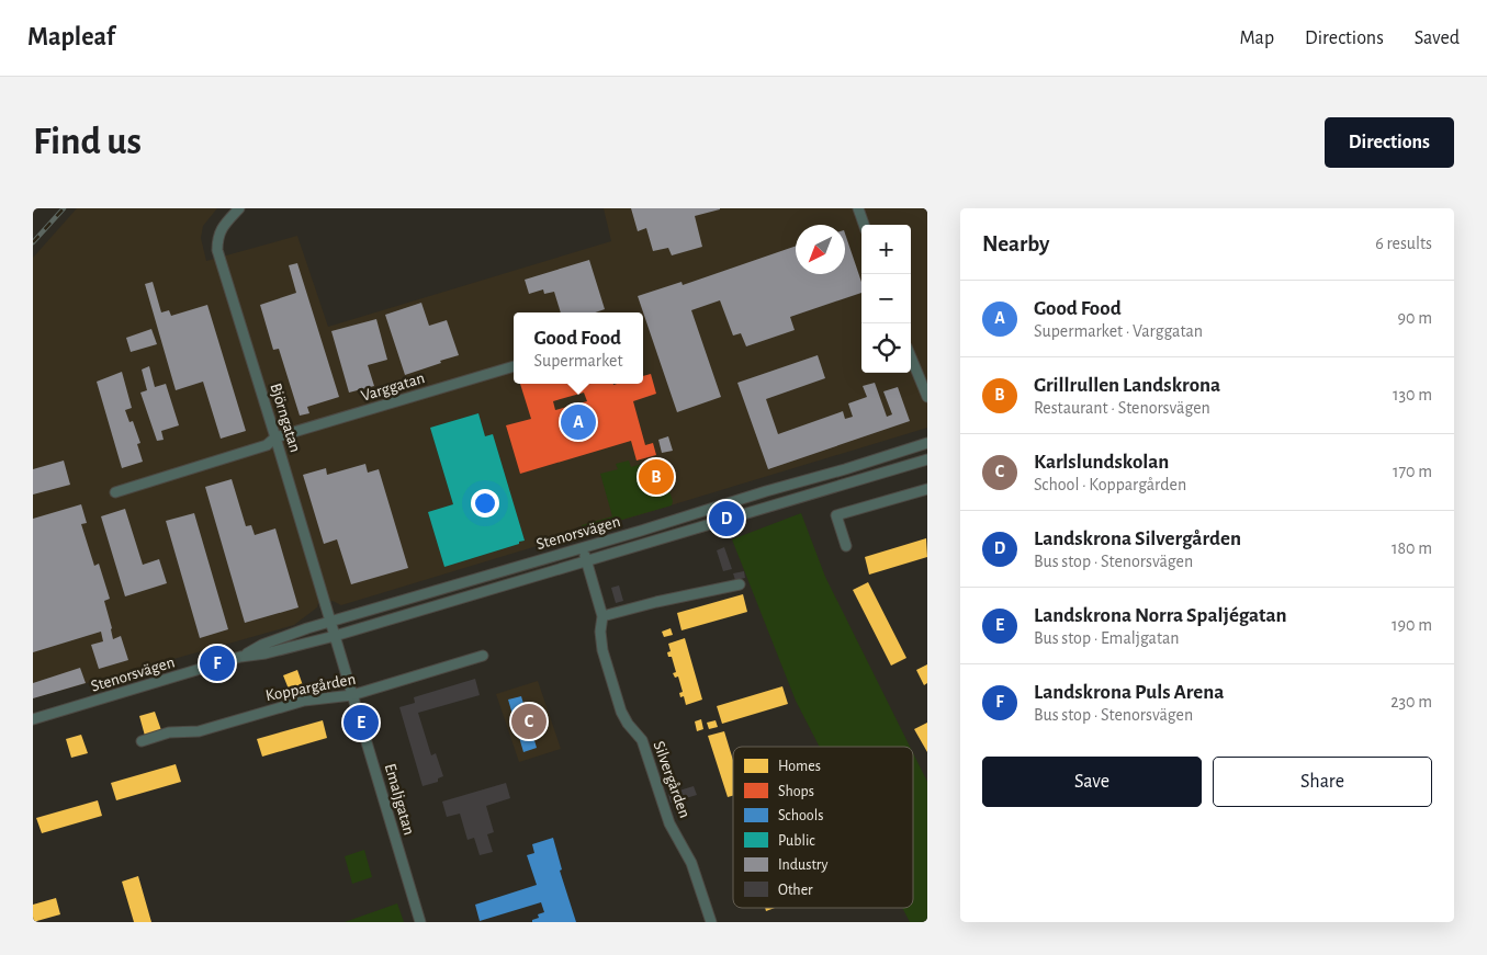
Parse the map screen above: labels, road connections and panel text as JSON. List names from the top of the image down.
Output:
{
  "streets": {
    "street": [
      "Varggatan",
      "Björngatan",
      "Stenorsvägen",
      "Koppargården",
      "Silvergården",
      "Emaljgatan"
    ]
  },
  "crossings": [
    ["Varggatan", "Björngatan"],
    ["Björngatan", "Stenorsvägen"],
    ["Björngatan", "Emaljgatan"],
    ["Stenorsvägen", "Silvergården"],
    ["Stenorsvägen", "Emaljgatan"],
    ["Koppargården", "Emaljgatan"]
  ],
  "legend": [
    "Homes",
    "Shops",
    "Schools",
    "Public",
    "Industry",
    "Other"
  ],
  "north": "bottom left",
  "page": {
    "header": "Mapleaf",
    "nav": ["Map", "Directions", "Saved"],
    "buttons": [
      "Directions",
      ["Save", "Share"]
    ],
    "title": "Find us",
    "heading": ["Nearby", "6 results"],
    "map_buttons": ["+", "−"],
    "list": [
      {
        "mark": "A",
        "name": "Good Food",
        "note": "Supermarket · Varggatan",
        "value": "90 m"
      },
      {
        "mark": "B",
        "name": "Grillrullen Landskrona",
        "note": "Restaurant · Stenorsvägen",
        "value": "130 m"
      },
      {
        "mark": "C",
        "name": "Karlslundskolan",
        "note": "School · Koppargården",
        "value": "170 m"
      },
      {
        "mark": "D",
        "name": "Landskrona Silvergården",
        "note": "Bus stop · Stenorsvägen",
        "value": "180 m"
      },
      {
        "mark": "E",
        "name": "Landskrona Norra Spaljégatan",
        "note": "Bus stop · Emaljgatan",
        "value": "190 m"
      },
      {
        "mark": "F",
        "name": "Landskrona Puls Arena",
        "note": "Bus stop · Stenorsvägen",
        "value": "230 m"
      }
    ],
    "popup": ["Good Food", "Supermarket"],
    "pins": [
      "A",
      "B",
      "D",
      "F",
      "C",
      "E"
    ]
  }
}
